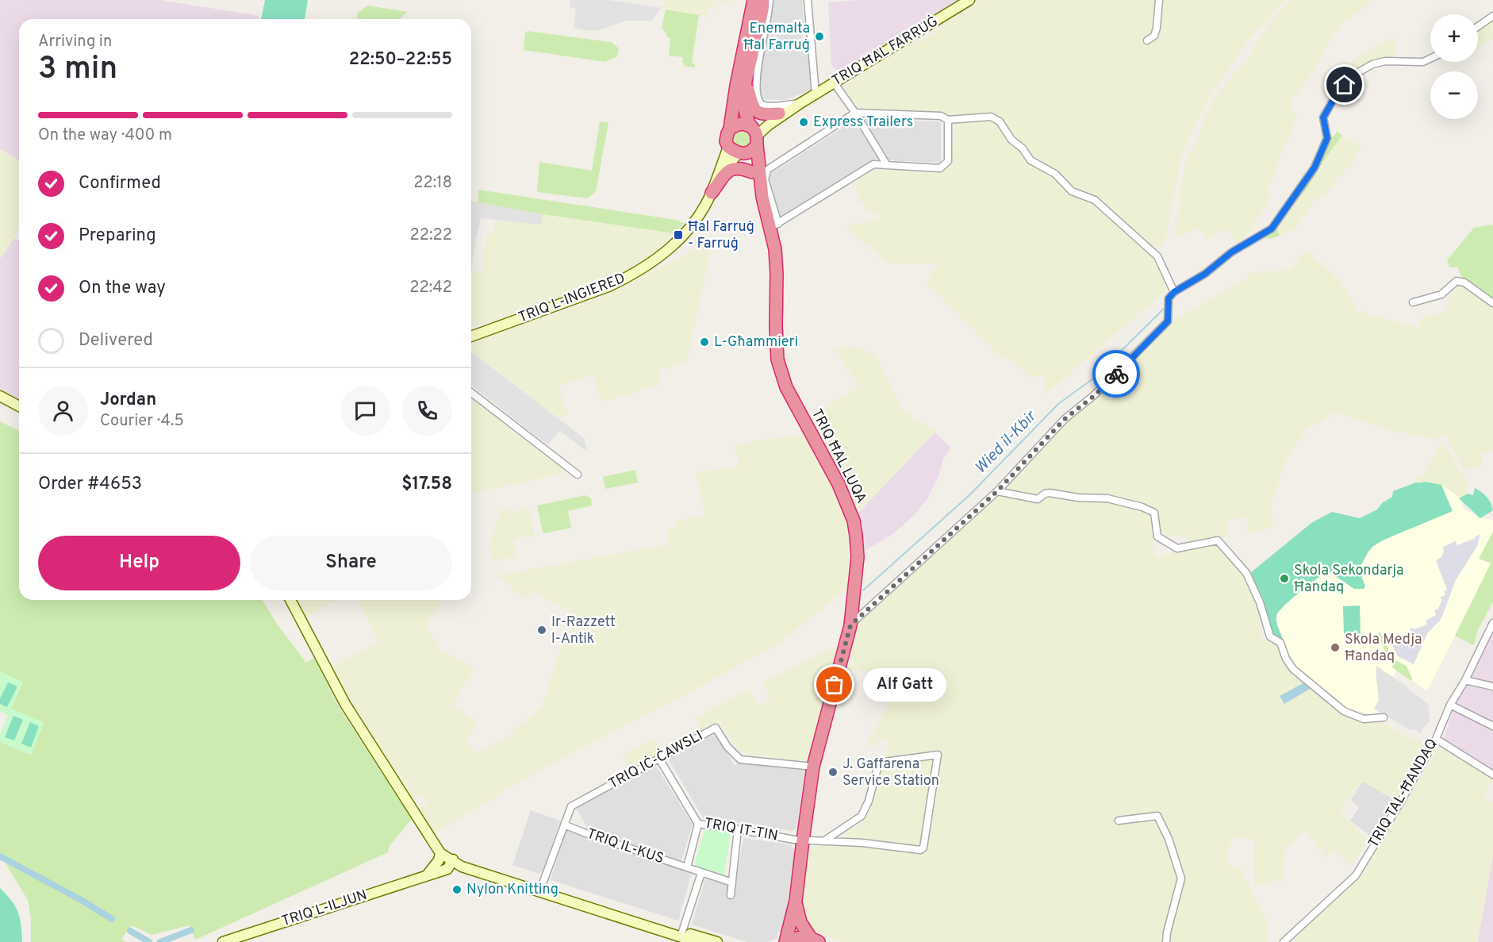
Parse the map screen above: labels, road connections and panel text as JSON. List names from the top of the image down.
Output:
{
  "streets": {
    "highway": ["TRIQ ĦAL LUQA"],
    "main road": ["TRIQ ĦAL FARRUĠ", "TRIQ L-INGIERED", "TRIQ L-ILJUN"],
    "street": [
      "TRIQ IĊ-ĊAWSLI",
      "TRIQ TAL-ĦANDAQ",
      "TRIQ IT-TIN",
      "TRIQ IL-KUS"
    ]
  },
  "crossings": [
    ["TRIQ ĦAL FARRUĠ", "TRIQ L-INGIERED"],
    ["TRIQ ĦAL FARRUĠ", "TRIQ ĦAL LUQA"],
    ["TRIQ L-INGIERED", "TRIQ ĦAL LUQA"],
    ["TRIQ ĦAL LUQA", "TRIQ IĊ-ĊAWSLI"],
    ["TRIQ ĦAL LUQA", "TRIQ IT-TIN"],
    ["TRIQ IĊ-ĊAWSLI", "TRIQ IT-TIN"],
    ["TRIQ IĊ-ĊAWSLI", "TRIQ IL-KUS"]
  ],
  "water": ["Wied il-Kbir"],
  "places": {
    "other": [
      "Enemalta Ħal Farruġ",
      "Express Trailers",
      "L-Għammieri",
      "Skola Sekondarja Ħandaq",
      "Ir-Razzett l-Antik",
      "Skola Medja Ħandaq",
      "Alf Gatt",
      "J. Gaffarena Service Station",
      "Nylon Knitting"
    ],
    "transit": ["Ħal Farruġ - Farruġ"]
  },
  "page": {
    "map_buttons": ["+", "−"],
    "heading": ["3 min", "Arriving in", "22:50–22:55"],
    "panel": [
      "Jordan",
      "Courier · 4.5",
      "Order #4653",
      "$17.58"
    ],
    "bar": "On the way · 400 m",
    "list": [
      ["Confirmed", "22:18"],
      ["Preparing", "22:22"],
      ["On the way", "22:42"],
      "Delivered"
    ],
    "buttons": ["Help", "Share"],
    "bubble": "Alf Gatt"
  }
}
